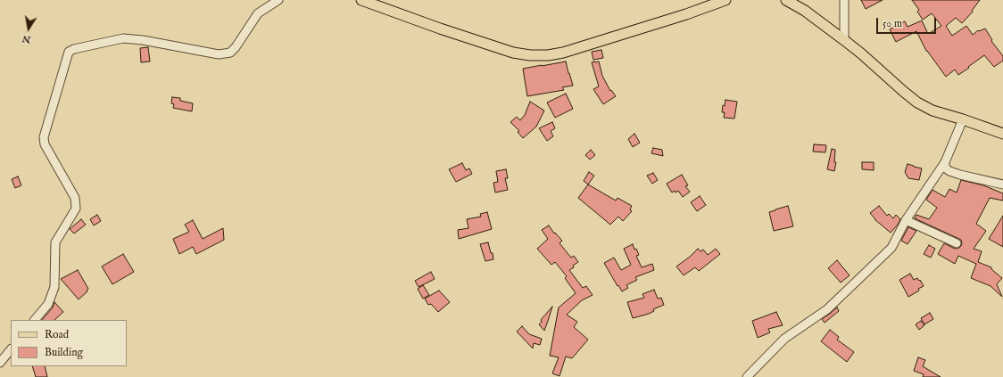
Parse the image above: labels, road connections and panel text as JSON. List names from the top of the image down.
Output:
{
  "legend": ["Road", "Building"],
  "scale_bar": "50 m",
  "north": "bottom"
}
